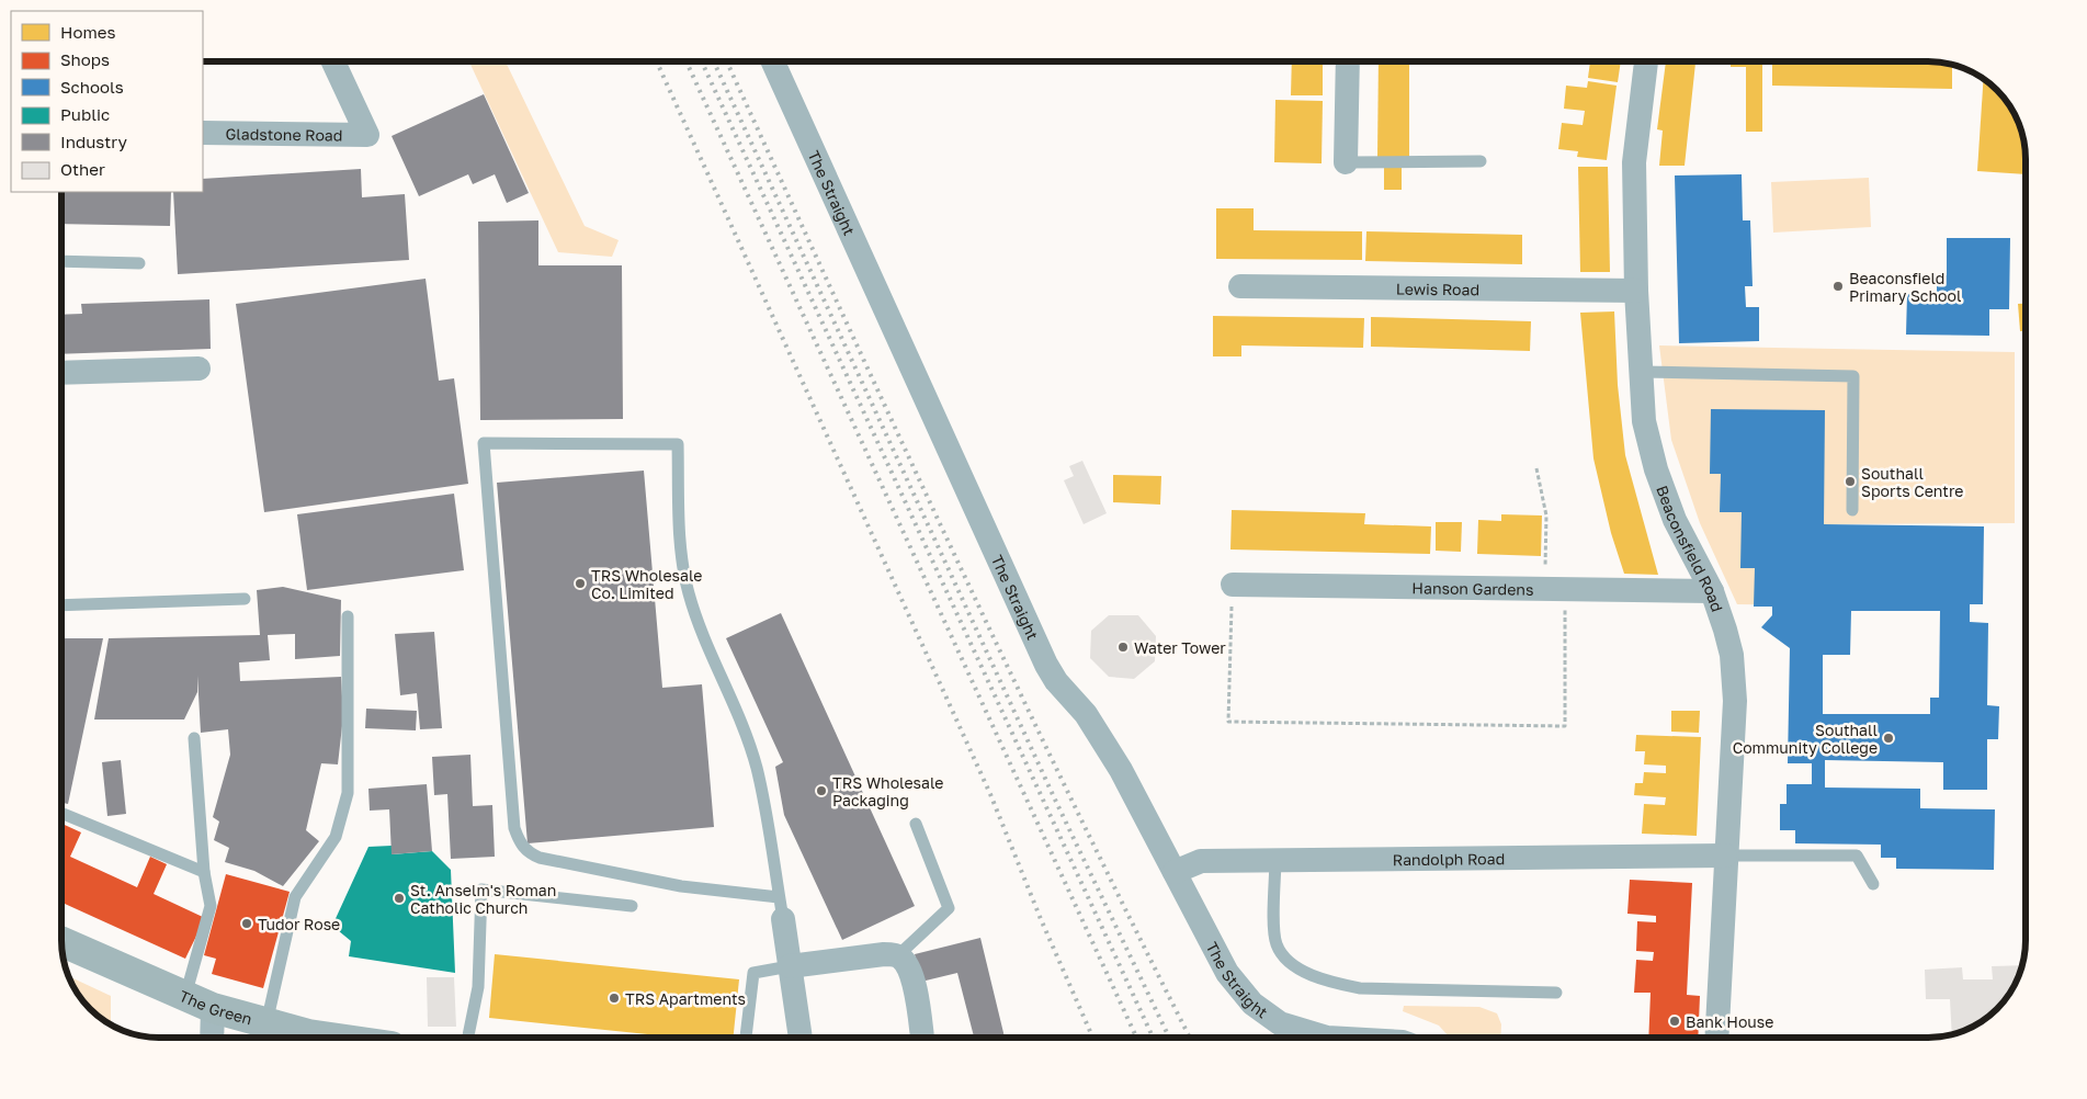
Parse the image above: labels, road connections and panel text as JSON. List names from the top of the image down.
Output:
{
  "streets": {
    "street": [
      "Gladstone Road",
      "The Straight",
      "Lewis Road",
      "Beaconsfield Road",
      "Hanson Gardens",
      "Randolph Road",
      "The Green"
    ]
  },
  "crossings": [
    ["The Straight", "Randolph Road"],
    ["Lewis Road", "Beaconsfield Road"],
    ["Beaconsfield Road", "Hanson Gardens"],
    ["Beaconsfield Road", "Randolph Road"]
  ],
  "places": [
    "Beaconsfield Primary School",
    "Southall Sports Centre",
    "TRS Wholesale Co. Limited",
    "Water Tower",
    "Southall Community College",
    "TRS Wholesale Packaging",
    "St. Anselm's Roman Catholic Church",
    "Tudor Rose",
    "TRS Apartments",
    "Bank House"
  ],
  "legend": [
    "Homes",
    "Shops",
    "Schools",
    "Public",
    "Industry",
    "Other"
  ]
}
